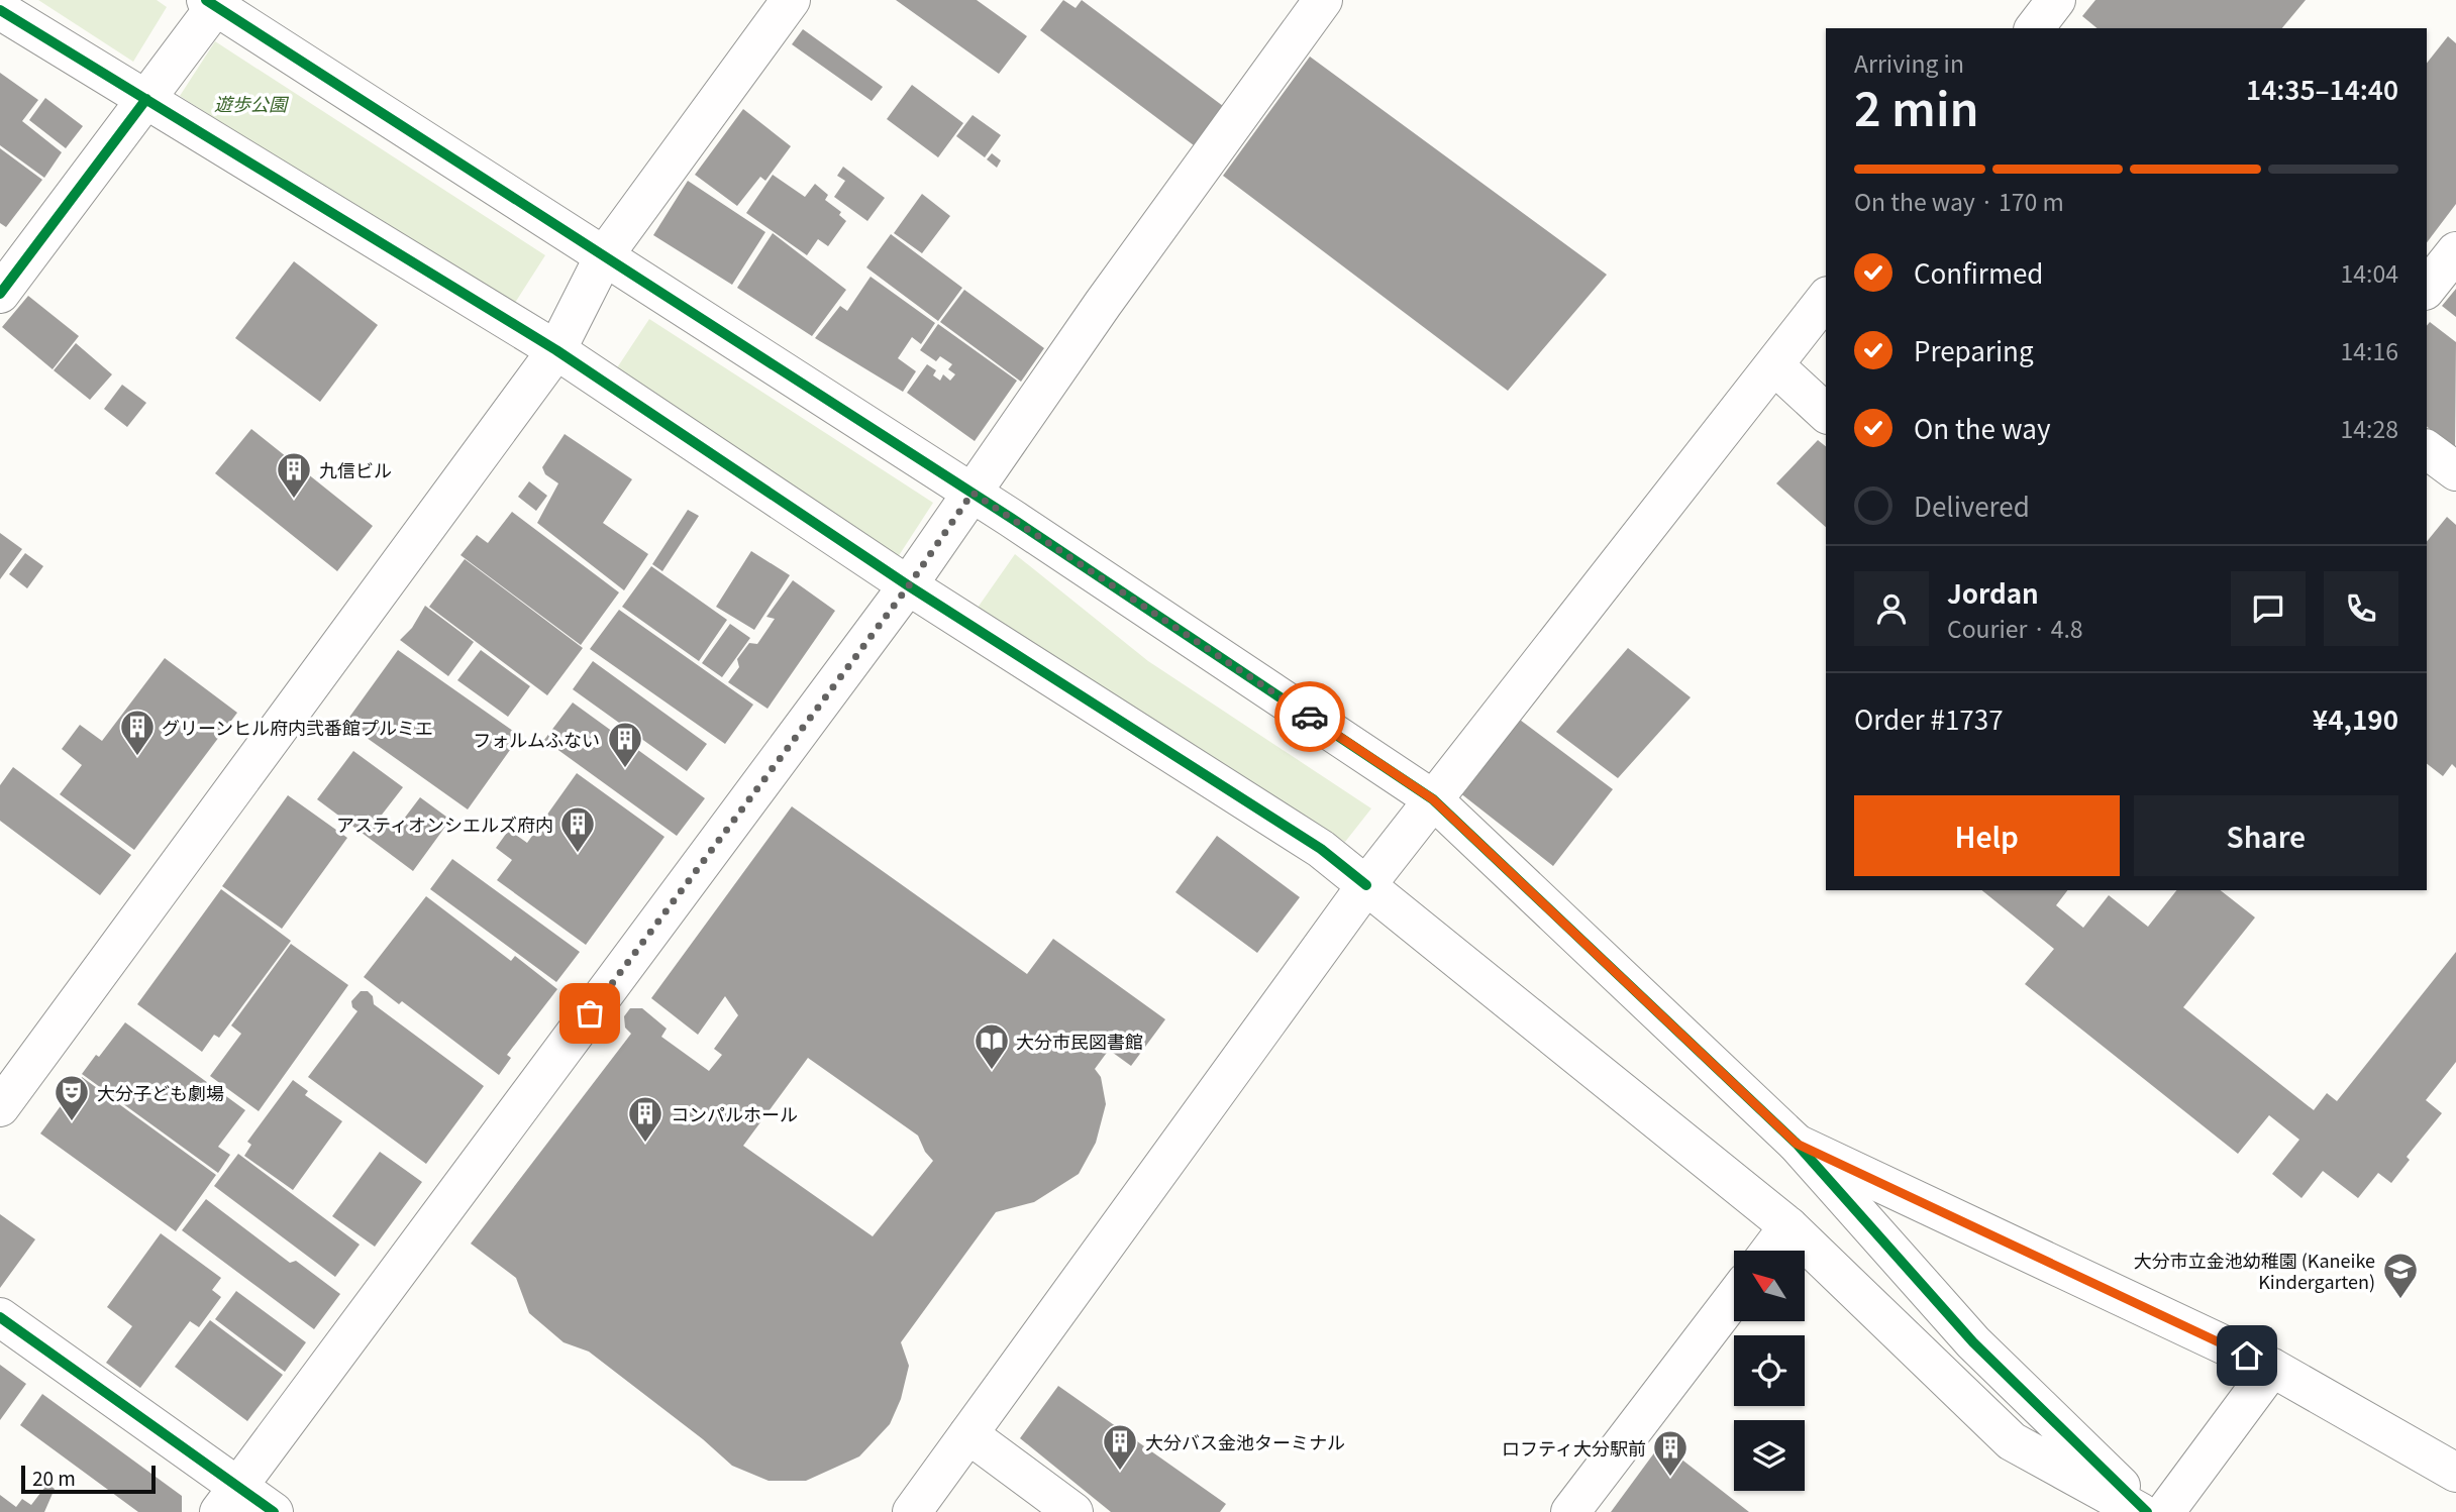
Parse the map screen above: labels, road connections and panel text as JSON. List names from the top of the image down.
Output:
{
  "parks": ["遊歩公園"],
  "places": {
    "building": [
      "九信ビル",
      "グリーンヒル府内弐番館プルミエ",
      "フォルムふない",
      "アスティオンシエルズ府内",
      "コンパルホール",
      "大分バス金池ターミナル",
      "ロフティ大分駅前"
    ],
    "library": ["大分市民図書館"],
    "theatre": ["大分子ども劇場"],
    "school or university": ["大分市立金池幼稚園 (Kaneike Kindergarten)"]
  },
  "scale_bar": "20 m",
  "north": "top left",
  "page": {
    "heading": ["2 min", "Arriving in", "14:35–14:40"],
    "panel": [
      "Jordan",
      "Courier · 4.8",
      "Order #1737",
      "¥4,190"
    ],
    "bar": "On the way · 170 m",
    "list": [
      ["Confirmed", "14:04"],
      ["Preparing", "14:16"],
      ["On the way", "14:28"],
      "Delivered"
    ],
    "buttons": ["Help", "Share"],
    "scale": "20 m"
  }
}
